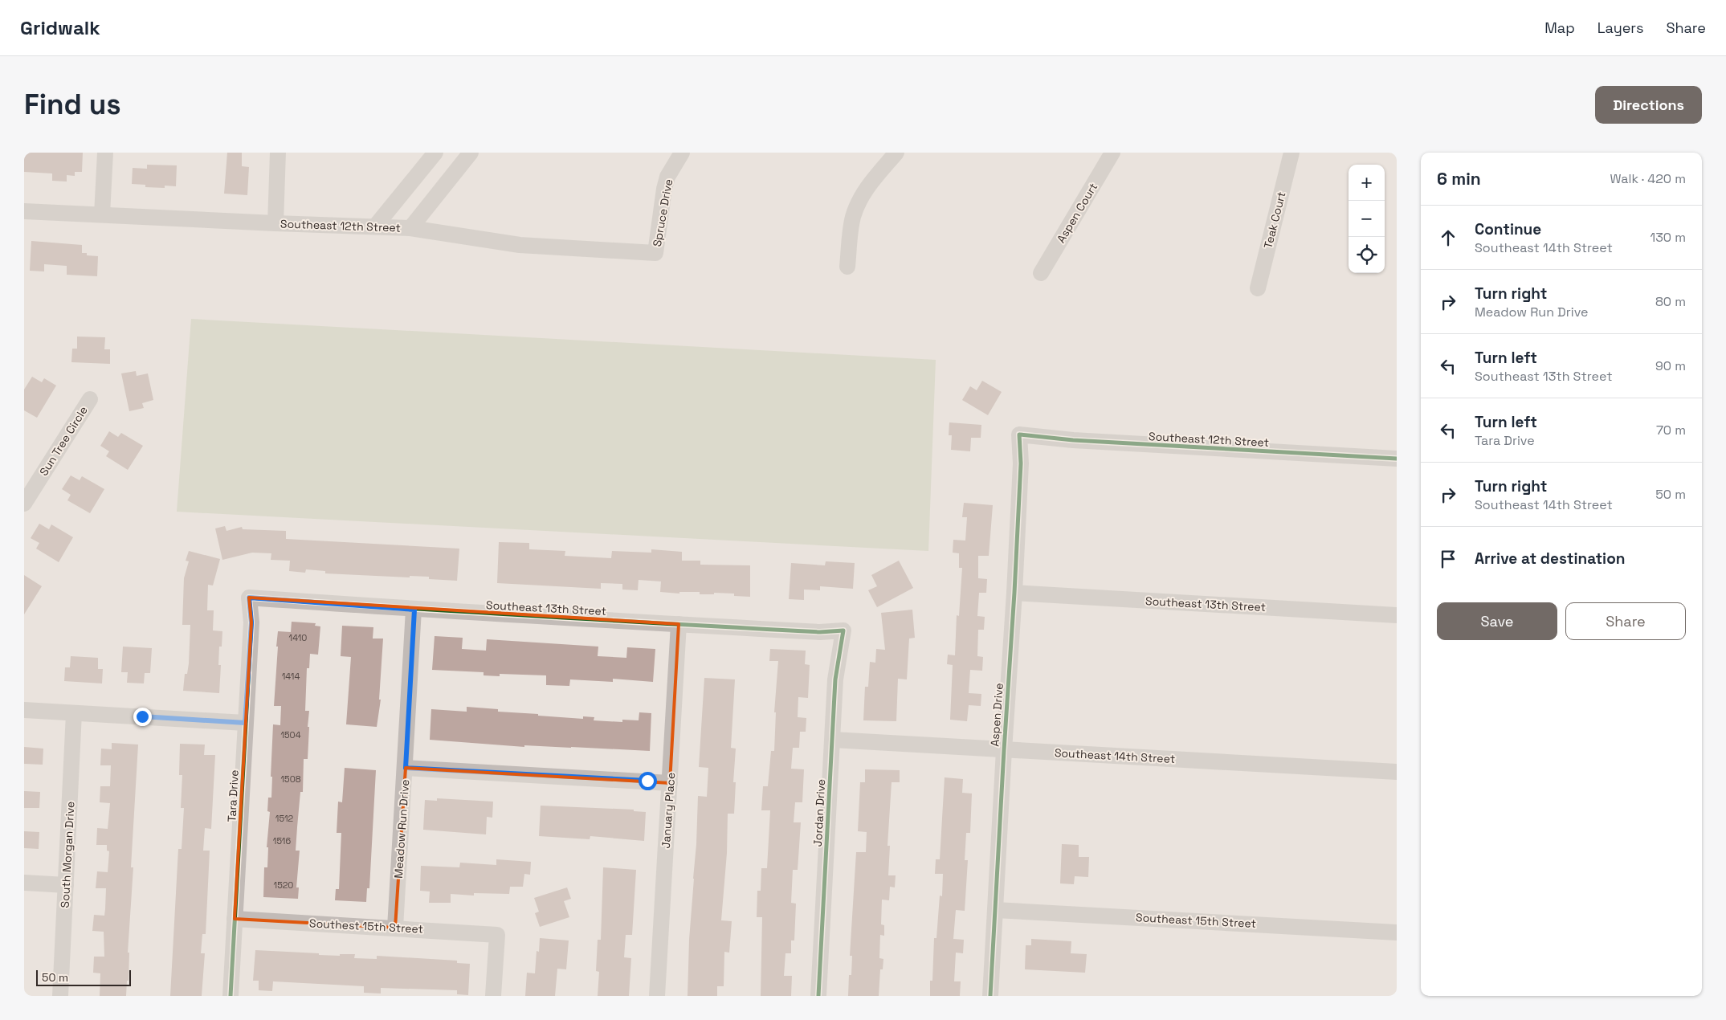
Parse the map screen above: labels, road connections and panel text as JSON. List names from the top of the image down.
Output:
{
  "streets": {
    "street": [
      "Spruce Drive",
      "Aspen Court",
      "Teak Court",
      "Southeast 12th Street",
      "Sun Tree Circle",
      "Southeast 13th Street",
      "Aspen Drive",
      "Southeast 14th Street",
      "Tara Drive",
      "January Place",
      "Jordan Drive",
      "Meadow Run Drive",
      "South Morgan Drive",
      "Southeast 15th Street",
      "Southest 15th Street"
    ]
  },
  "crossings": [
    ["Spruce Drive", "Southeast 12th Street"],
    ["Southeast 12th Street", "Aspen Drive"],
    ["Southeast 13th Street", "Aspen Drive"],
    ["Southeast 13th Street", "Tara Drive"],
    ["Southeast 13th Street", "January Place"],
    ["Southeast 13th Street", "Jordan Drive"],
    ["Southeast 13th Street", "Meadow Run Drive"],
    ["Aspen Drive", "Southeast 14th Street"],
    ["Aspen Drive", "Southeast 15th Street"],
    ["Southeast 14th Street", "Jordan Drive"],
    ["Tara Drive", "Southest 15th Street"],
    ["Meadow Run Drive", "Southest 15th Street"]
  ],
  "house_numbers": [
    "1410",
    "1414",
    "1504",
    "1508",
    "1512",
    "1516",
    "1520"
  ],
  "scale_bar": "50 m",
  "page": {
    "header": "Gridwalk",
    "nav": ["Map", "Layers", "Share"],
    "buttons": [
      "Directions",
      ["Save", "Share"]
    ],
    "title": "Find us",
    "heading": ["6 min", "Walk · 420 m"],
    "map_buttons": ["+", "−"],
    "list": [
      ["Continue", "Southeast 14th Street", "130 m"],
      ["Turn right", "Meadow Run Drive", "80 m"],
      ["Turn left", "Southeast 13th Street", "90 m"],
      ["Turn left", "Tara Drive", "70 m"],
      ["Turn right", "Southeast 14th Street", "50 m"],
      "Arrive at destination"
    ],
    "scale": "50 m"
  }
}
